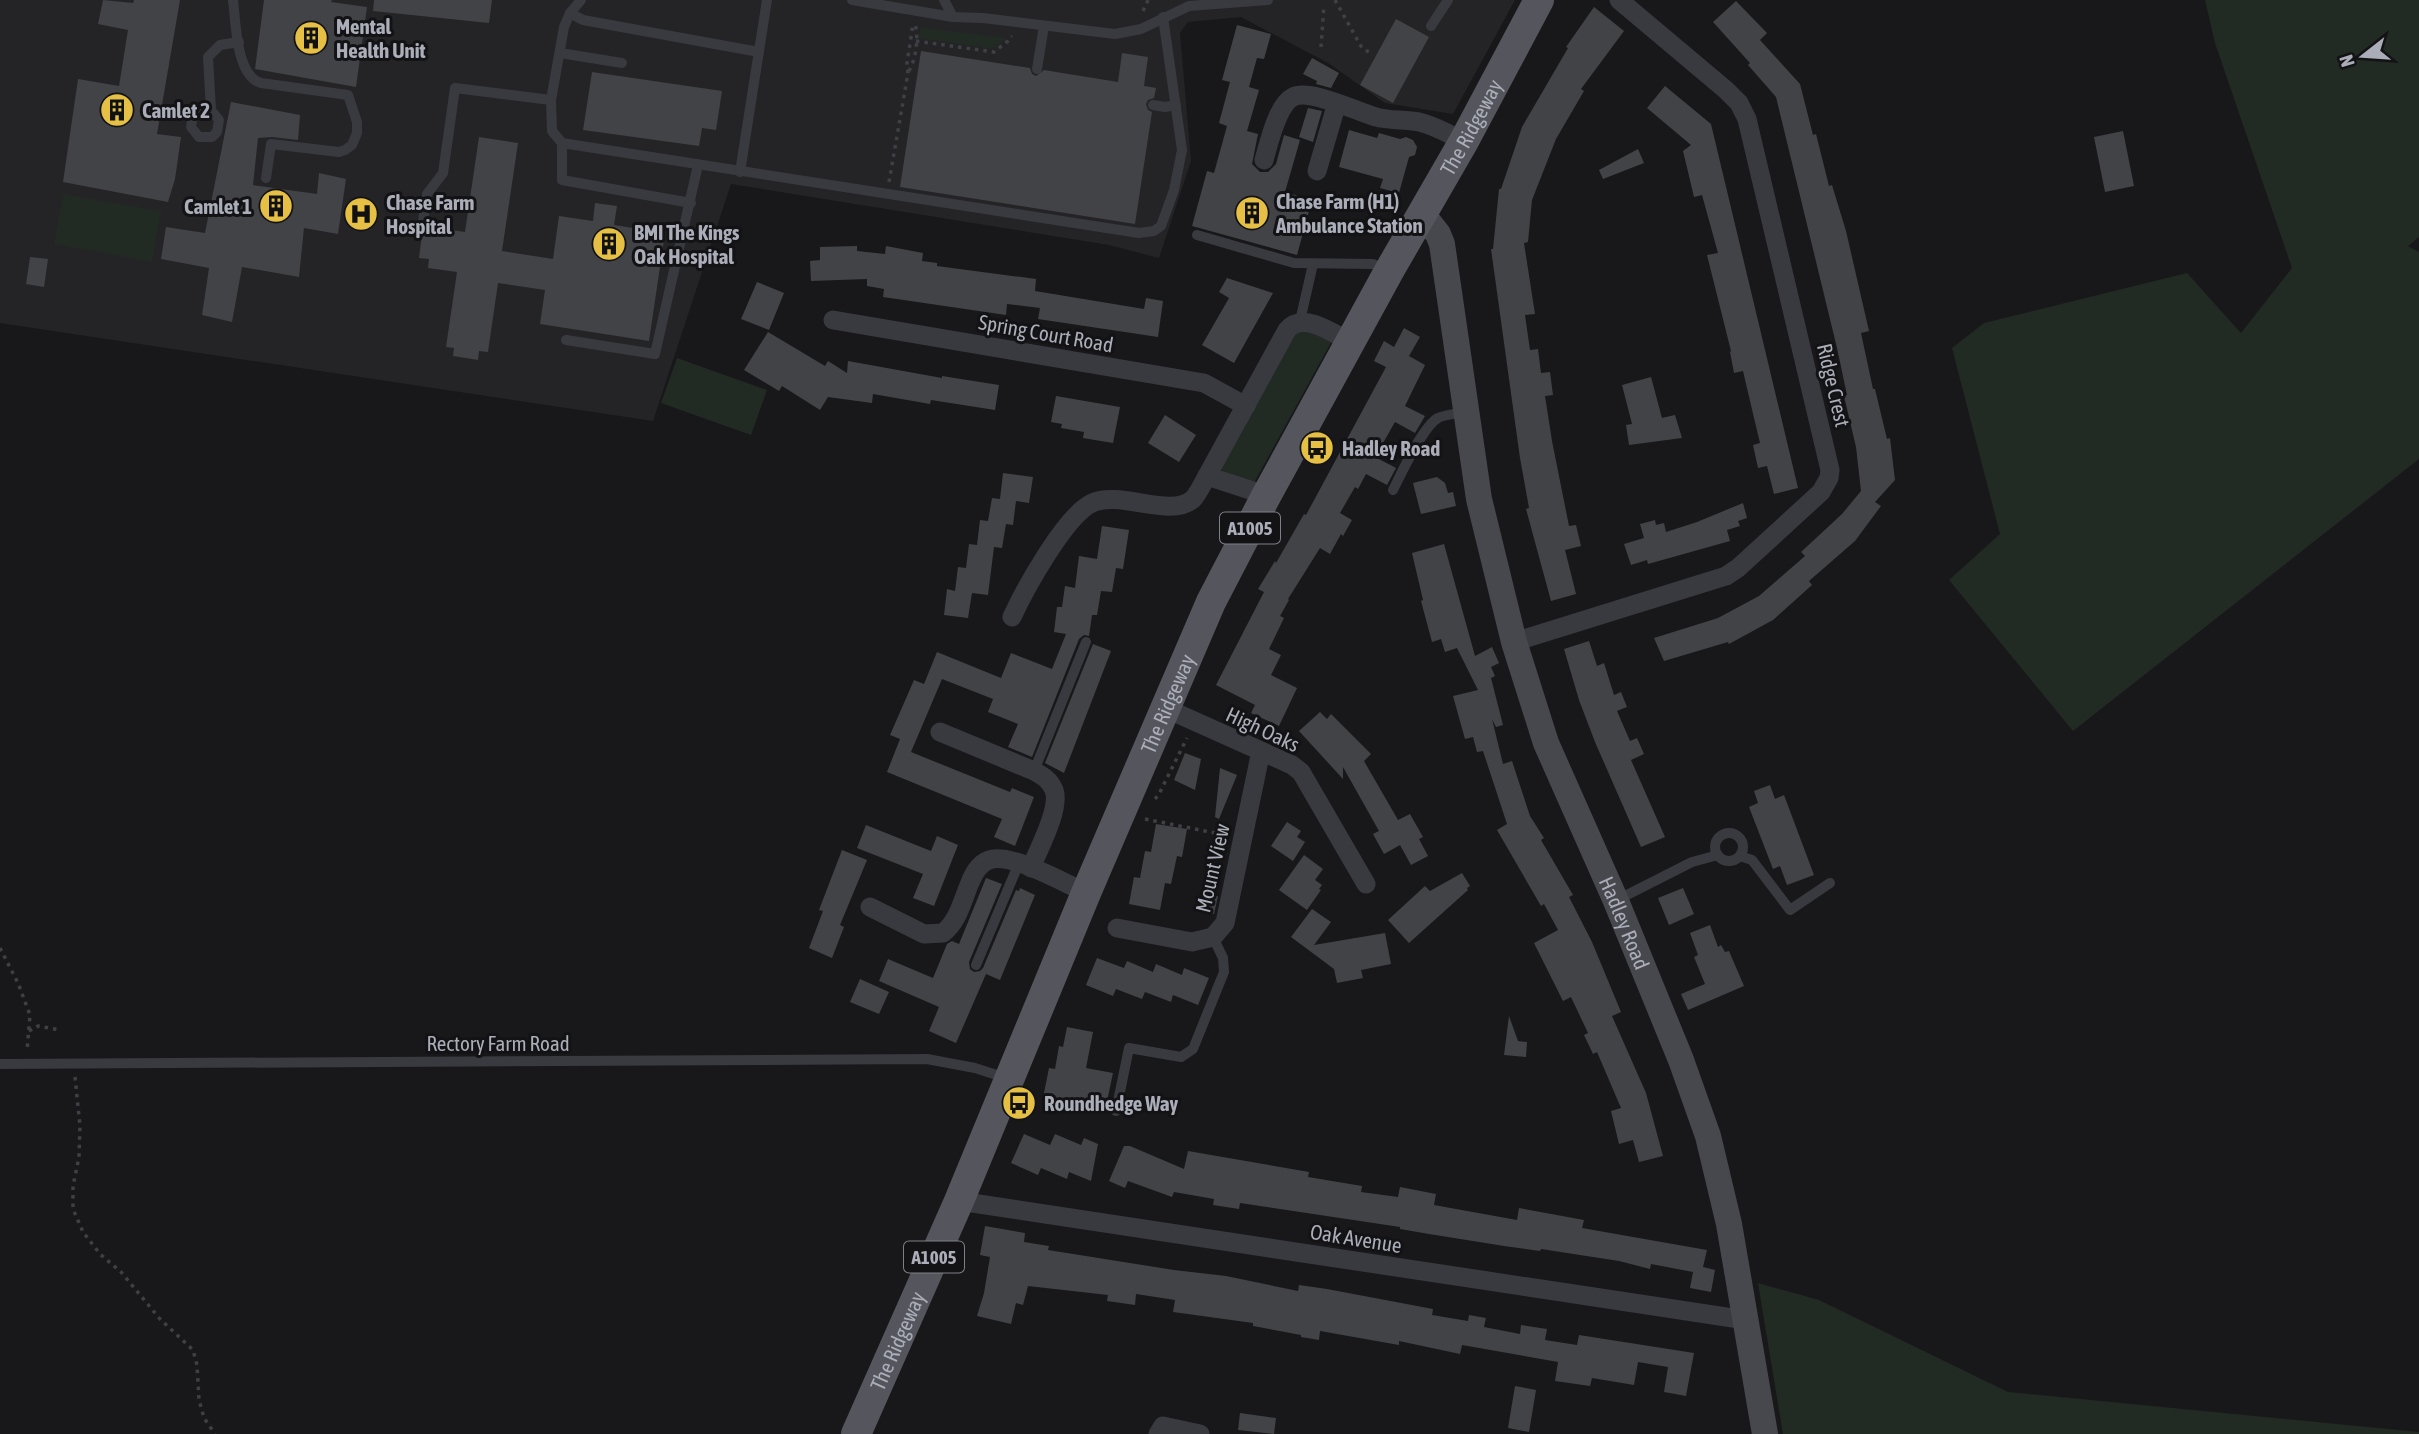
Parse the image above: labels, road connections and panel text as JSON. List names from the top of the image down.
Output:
{
  "streets": {
    "main road": ["The Ridgeway", "A1005"],
    "street": [
      "Spring Court Road",
      "Ridge Crest",
      "High Oaks",
      "Mount View",
      "Hadley Road",
      "Oak Avenue"
    ],
    "lane": ["Rectory Farm Road"]
  },
  "crossings": [
    ["The Ridgeway", "High Oaks"],
    ["The Ridgeway", "Hadley Road"],
    ["The Ridgeway", "Rectory Farm Road"],
    ["The Ridgeway", "Oak Avenue"],
    ["Ridge Crest", "Hadley Road"],
    ["High Oaks", "Mount View"],
    ["Hadley Road", "Oak Avenue"]
  ],
  "places": {
    "building": [
      "Mental Health Unit",
      "Camlet 2",
      "Camlet 1",
      "Chase Farm (H1) Ambulance Station",
      "BMI The Kings Oak Hospital"
    ],
    "hospital": ["Chase Farm Hospital"],
    "bus stop": ["Hadley Road", "Roundhedge Way"]
  },
  "north": "left"
}
